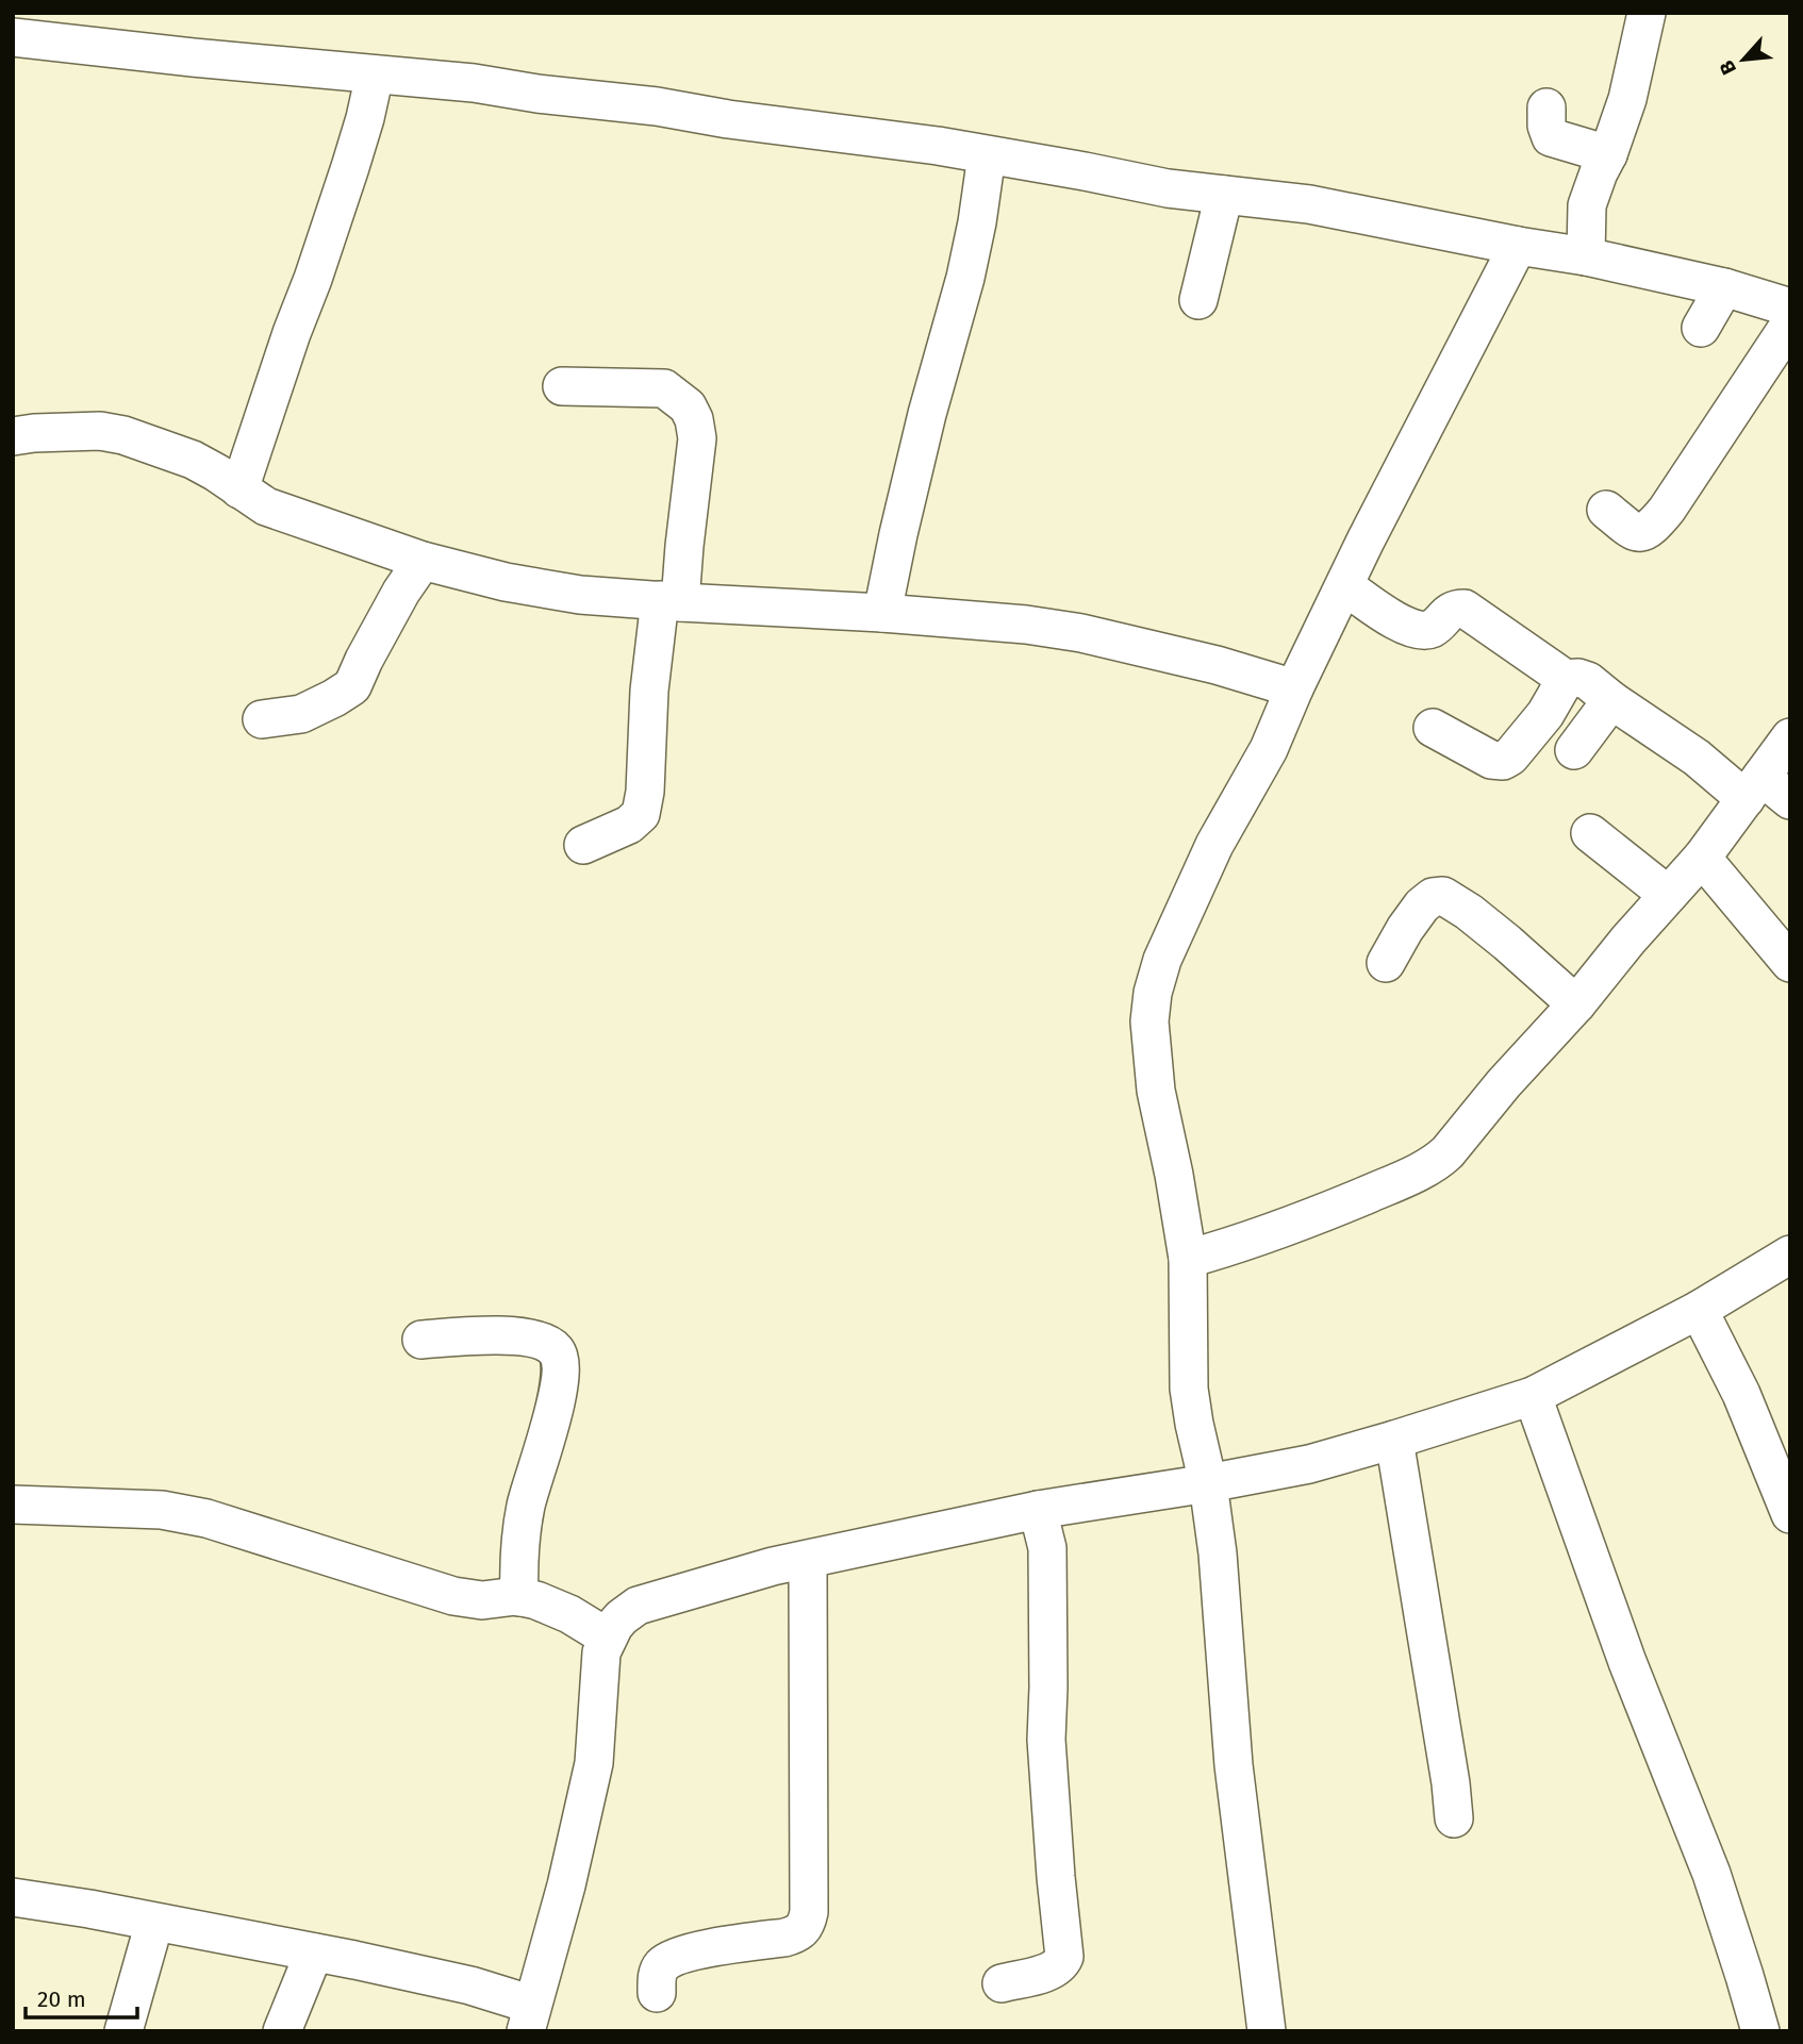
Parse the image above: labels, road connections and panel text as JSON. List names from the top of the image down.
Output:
{
  "scale_bar": "20 m",
  "north": "bottom left"
}
